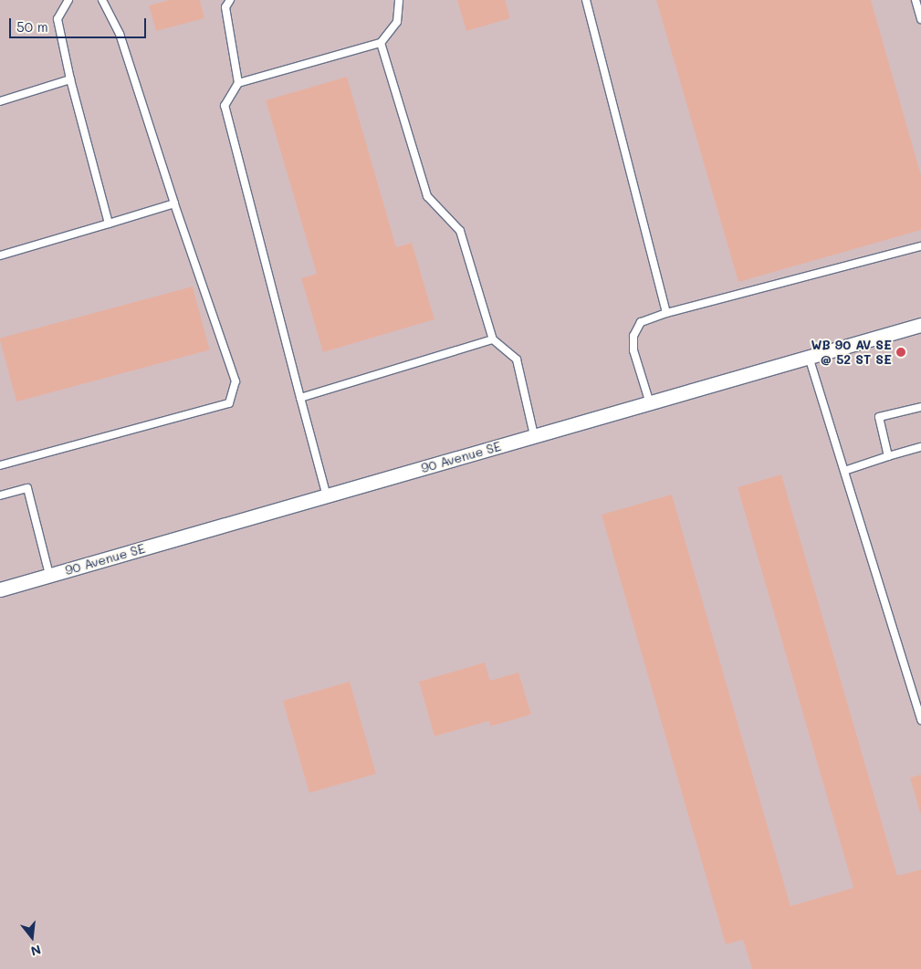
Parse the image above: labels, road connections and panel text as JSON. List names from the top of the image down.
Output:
{
  "streets": {
    "street": ["90 Avenue SE"]
  },
  "places": ["WB 90 AV SE @ 52 ST SE"],
  "scale_bar": "50 m",
  "north": "bottom"
}
